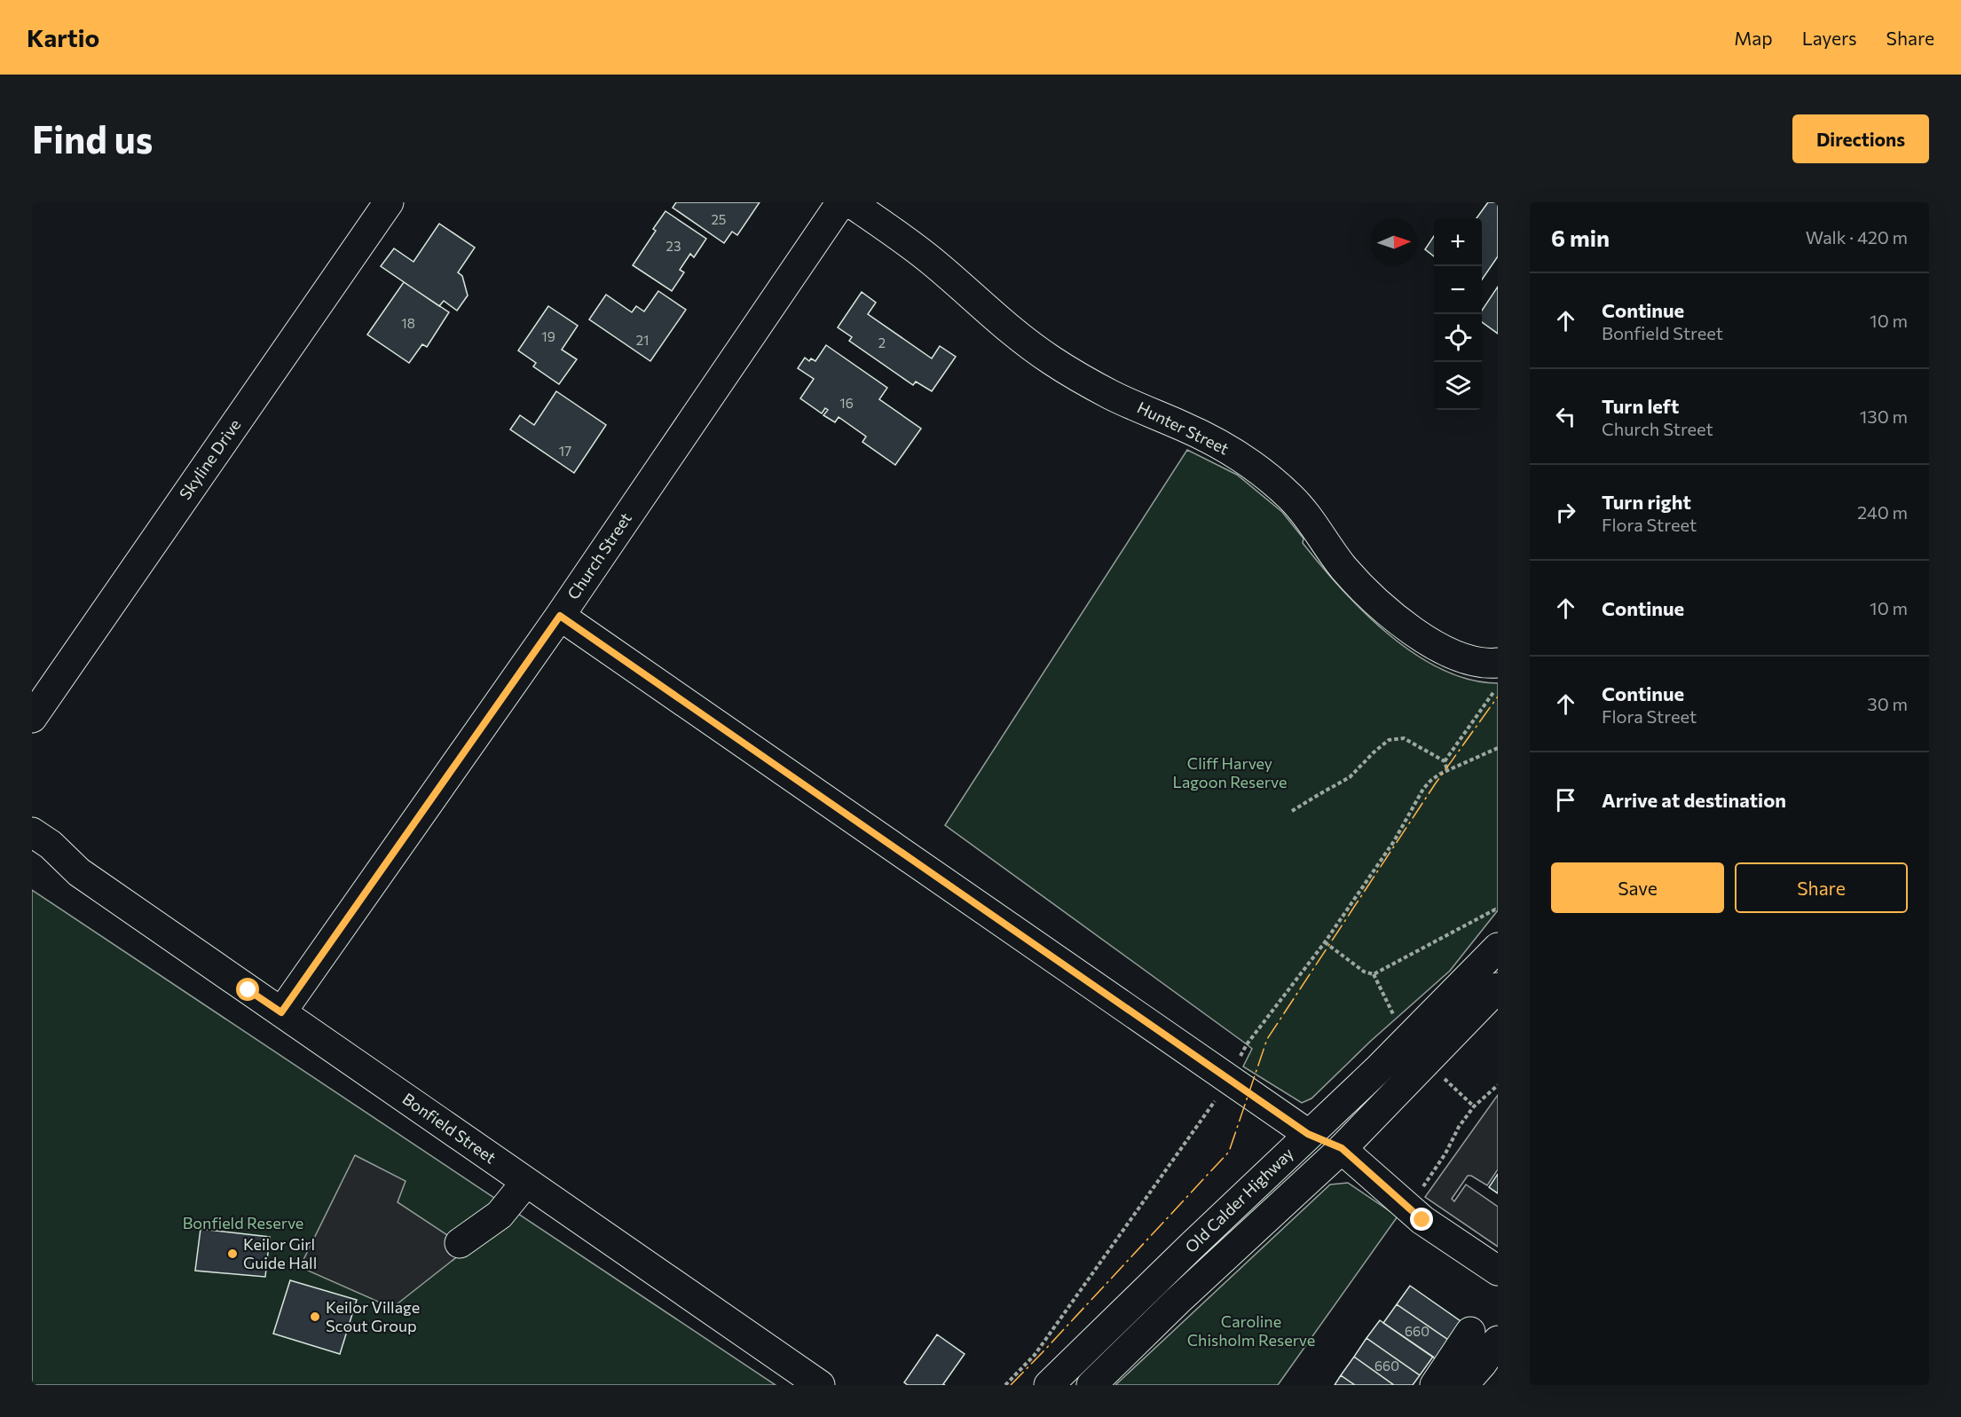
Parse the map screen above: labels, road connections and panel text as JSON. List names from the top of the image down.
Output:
{
  "streets": {
    "street": [
      "Hunter Street",
      "Skyline Drive",
      "Church Street",
      "Bonfield Street",
      "Old Calder Highway"
    ]
  },
  "crossings": [
    ["Church Street", "Bonfield Street"]
  ],
  "parks": ["Cliff Harvey Lagoon Reserve", "Bonfield Reserve", "Caroline Chisholm Reserve"],
  "places": ["Keilor Girl Guide Hall", "Keilor Village Scout Group"],
  "house_numbers": [
    "25",
    "23",
    "18",
    "19",
    "21",
    "2",
    "16",
    "17",
    "660",
    "660"
  ],
  "north": "right",
  "page": {
    "header": "Kartio",
    "nav": ["Map", "Layers", "Share"],
    "buttons": [
      "Directions",
      ["Save", "Share"]
    ],
    "title": "Find us",
    "heading": ["6 min", "Walk · 420 m"],
    "map_buttons": ["+", "−"],
    "list": [
      ["Continue", "Bonfield Street", "10 m"],
      ["Turn left", "Church Street", "130 m"],
      ["Turn right", "Flora Street", "240 m"],
      ["Continue", "10 m"],
      ["Continue", "Flora Street", "30 m"],
      "Arrive at destination"
    ]
  }
}
